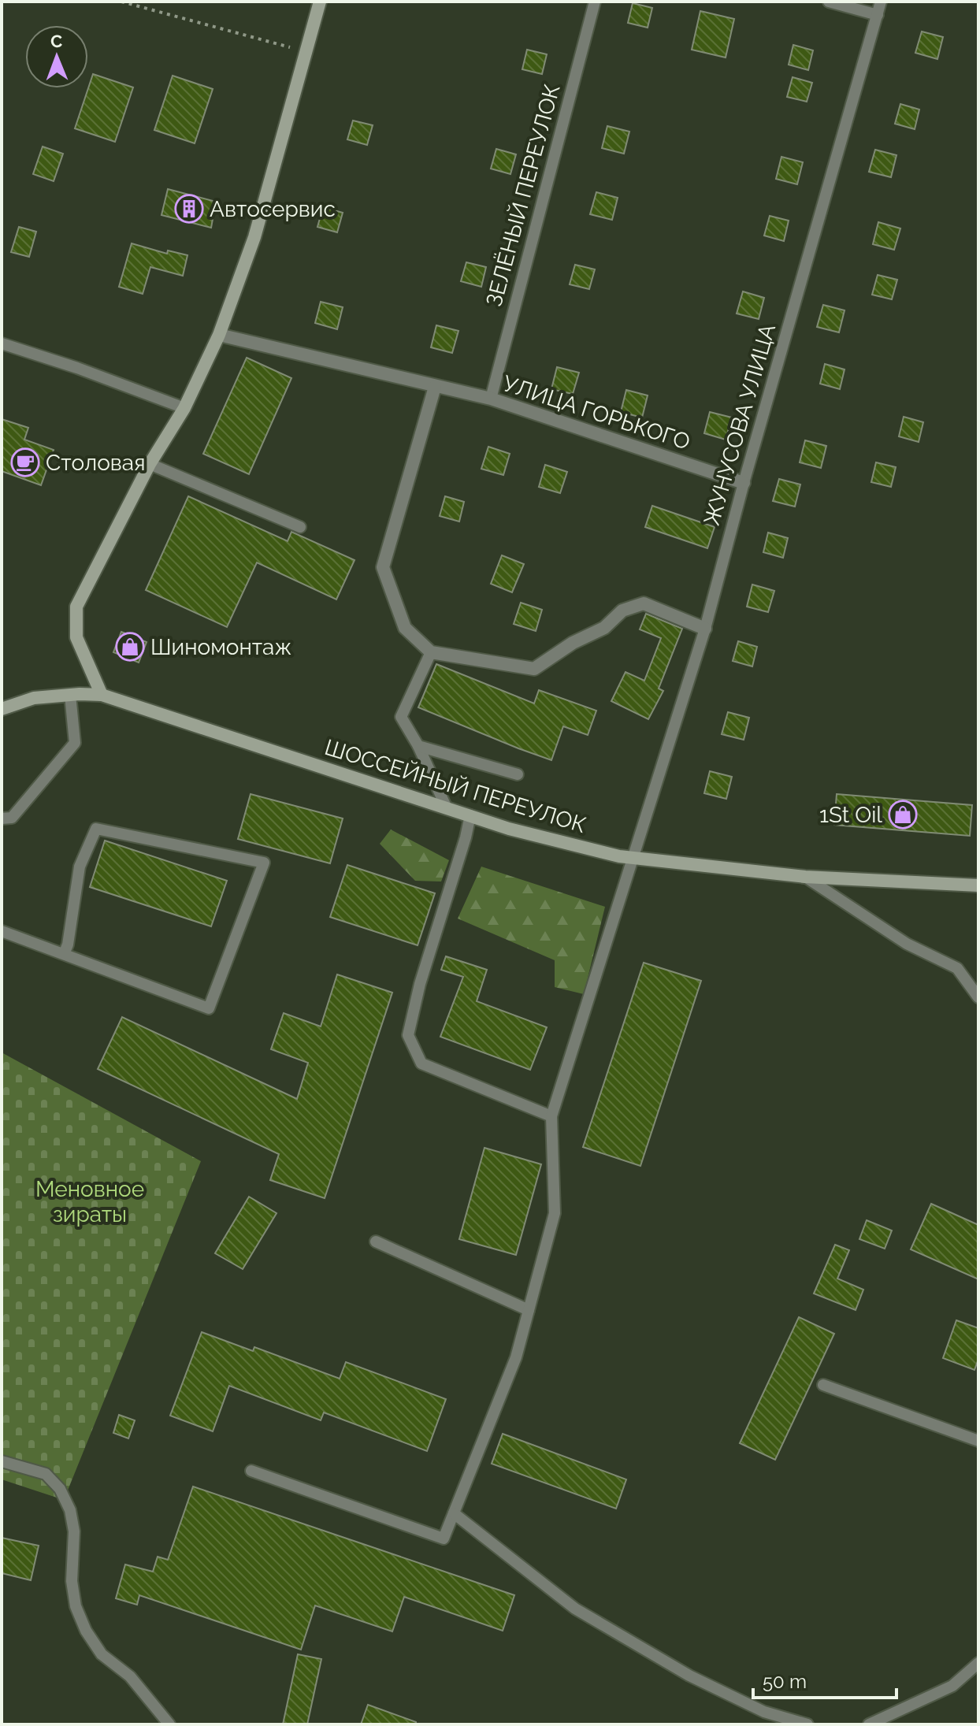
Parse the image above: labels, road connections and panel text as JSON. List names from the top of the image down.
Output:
{
  "streets": {
    "main road": ["ШОССЕЙНЫЙ ПЕРЕУЛОК"],
    "street": ["УЛИЦА ГОРЬКОГО"],
    "lane": ["ЗЕЛЁНЫЙ ПЕРЕУЛОК", "ЖУНУСОВА УЛИЦА"]
  },
  "crossings": [
    ["ЗЕЛЁНЫЙ ПЕРЕУЛОК", "УЛИЦА ГОРЬКОГО"],
    ["УЛИЦА ГОРЬКОГО", "ЖУНУСОВА УЛИЦА"],
    ["ЖУНУСОВА УЛИЦА", "ШОССЕЙНЫЙ ПЕРЕУЛОК"]
  ],
  "parks": ["Меновное зираты"],
  "places": {
    "building": ["Автосервис"],
    "cafe": ["Столовая"],
    "shop": ["Шиномонтаж", "1St Oil"]
  },
  "scale_bar": "50 m",
  "north": "top"
}
